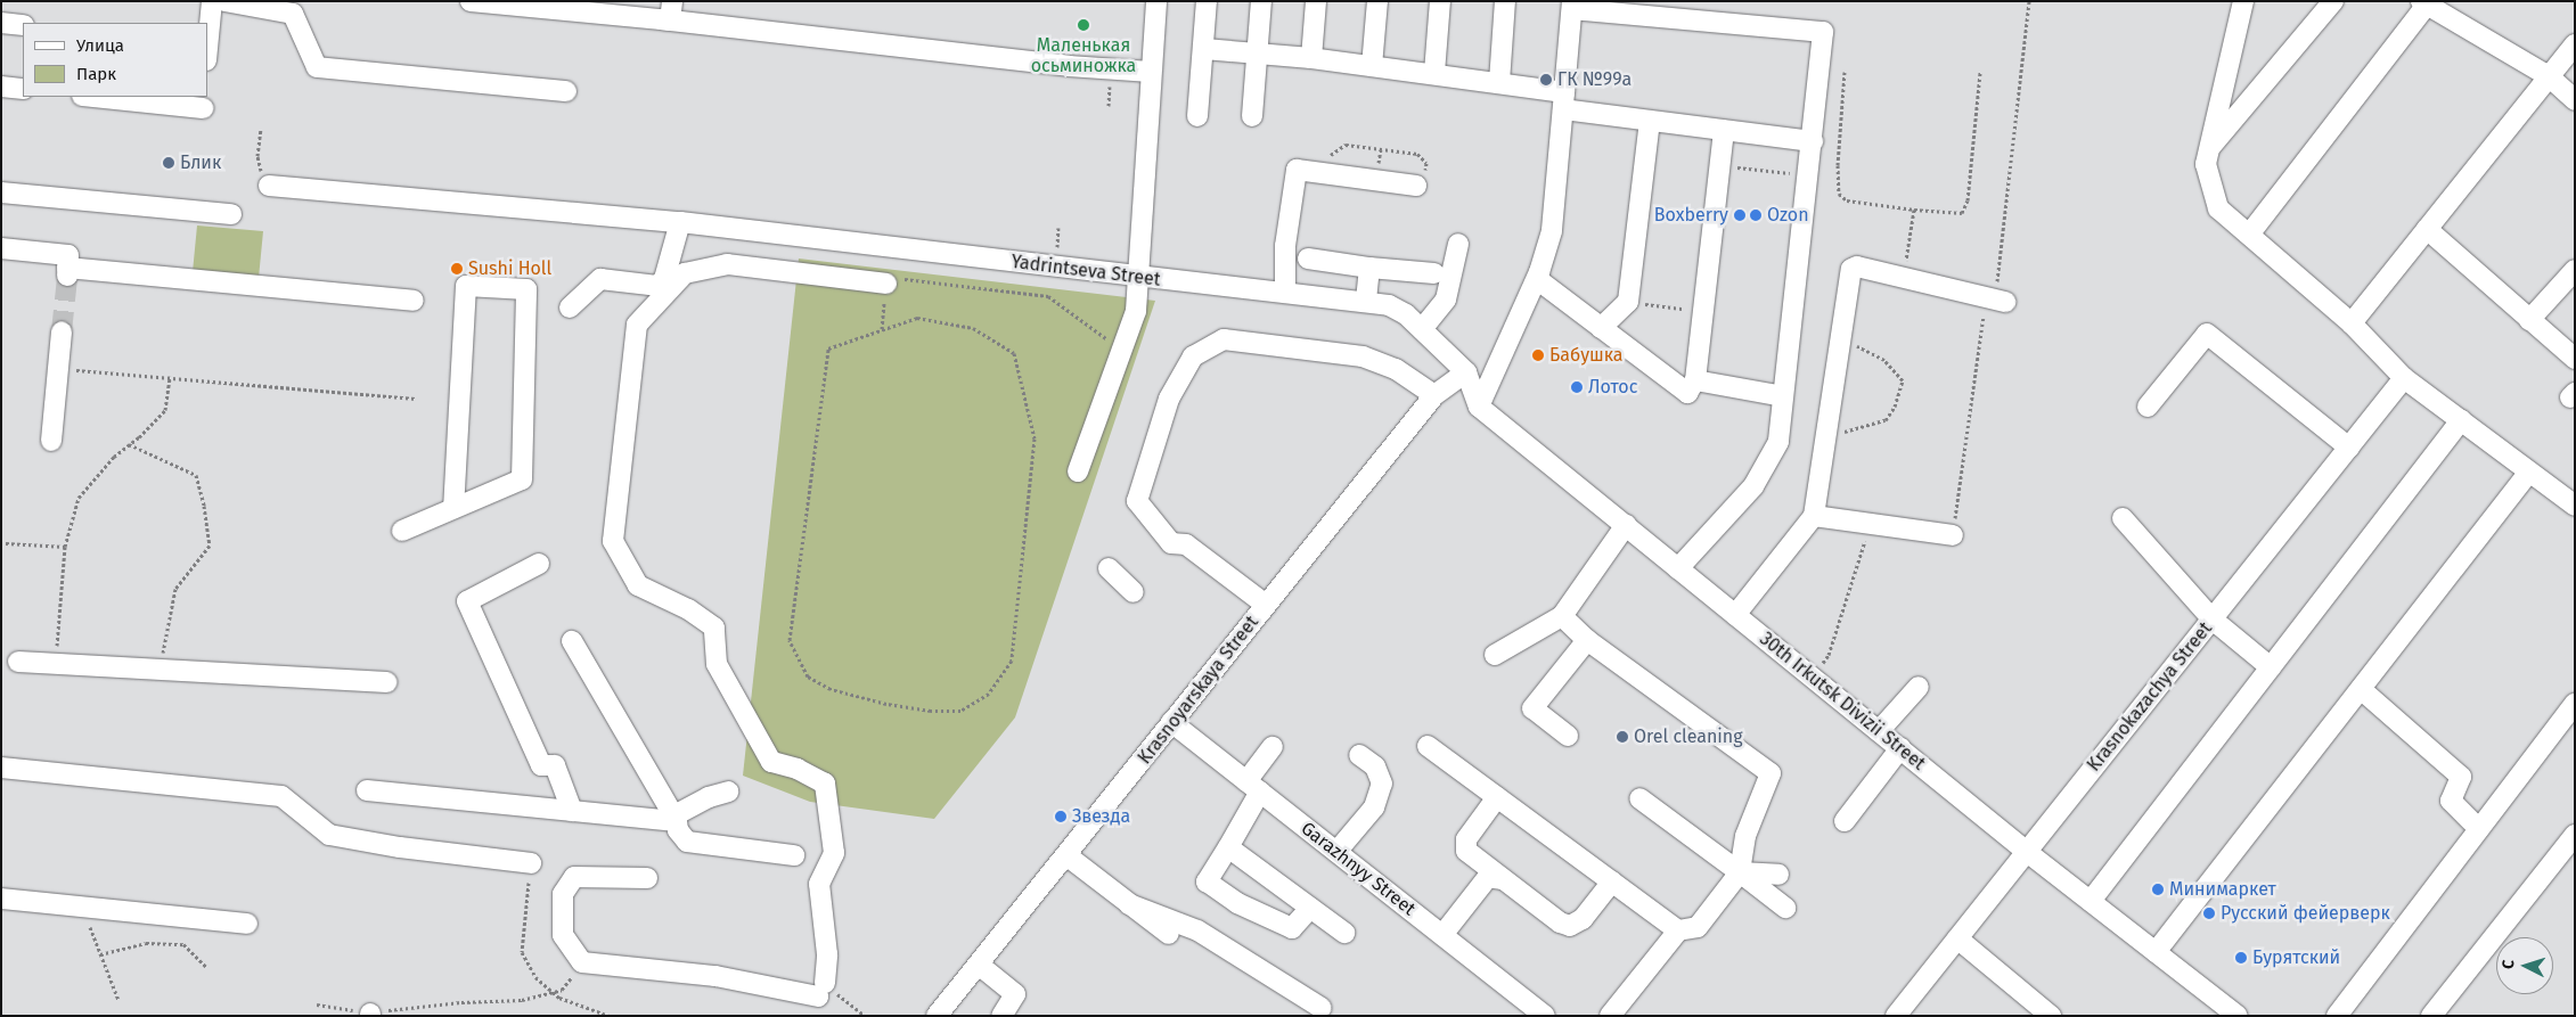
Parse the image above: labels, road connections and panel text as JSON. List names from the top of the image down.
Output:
{
  "streets": {
    "street": [
      "Yadrintseva Street",
      "Krasnoyarskaya Street",
      "Krasnokazachya Street",
      "30th Irkutsk Divizii Street",
      "Garazhnyy Street"
    ]
  },
  "crossings": [
    ["Yadrintseva Street", "Krasnoyarskaya Street"],
    ["Krasnoyarskaya Street", "Garazhnyy Street"],
    ["Krasnokazachya Street", "30th Irkutsk Divizii Street"]
  ],
  "places": [
    "Маленькая осьминожка",
    "ГК №99а",
    "Блик",
    "Boxberry",
    "Ozon",
    "Sushi Holl",
    "Бабушка",
    "Лотос",
    "Orel cleaning",
    "Звезда",
    "Минимаркет",
    "Русский фейерверк",
    "Бурятский"
  ],
  "legend": ["Улица", "Парк"],
  "north": "left"
}
